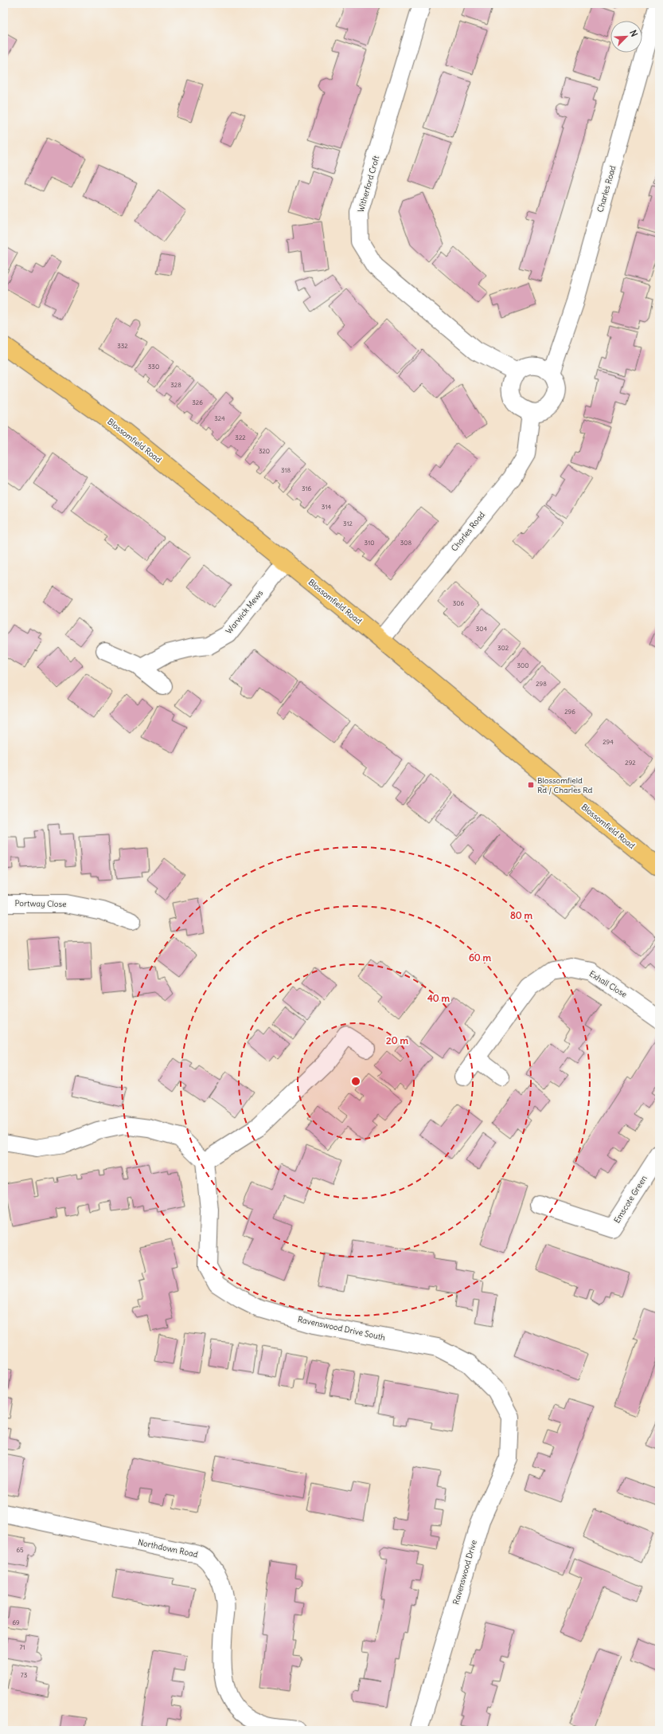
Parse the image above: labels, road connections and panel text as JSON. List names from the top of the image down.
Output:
{
  "streets": {
    "main road": ["Blossomfield Road"],
    "street": [
      "Witherford Croft",
      "Charles Road",
      "Warwick Mews",
      "Portway Close",
      "Exhall Close",
      "Emscote Green",
      "Ravenswood Drive South",
      "Northdown Road",
      "Ravenswood Drive"
    ]
  },
  "crossings": [
    ["Witherford Croft", "Charles Road"],
    ["Charles Road", "Blossomfield Road"],
    ["Blossomfield Road", "Warwick Mews"],
    ["Ravenswood Drive South", "Ravenswood Drive"]
  ],
  "places": {
    "transit": ["Blossomfield Rd / Charles Rd"]
  },
  "house_numbers": [
    "332",
    "330",
    "328",
    "326",
    "324",
    "322",
    "320",
    "318",
    "316",
    "314",
    "312",
    "310",
    "308",
    "306",
    "304",
    "302",
    "300",
    "298",
    "296",
    "294",
    "292",
    "65",
    "69",
    "71",
    "73"
  ],
  "north": "top right",
  "rings": [
    "80 m",
    "60 m",
    "40 m",
    "20 m"
  ]
}
